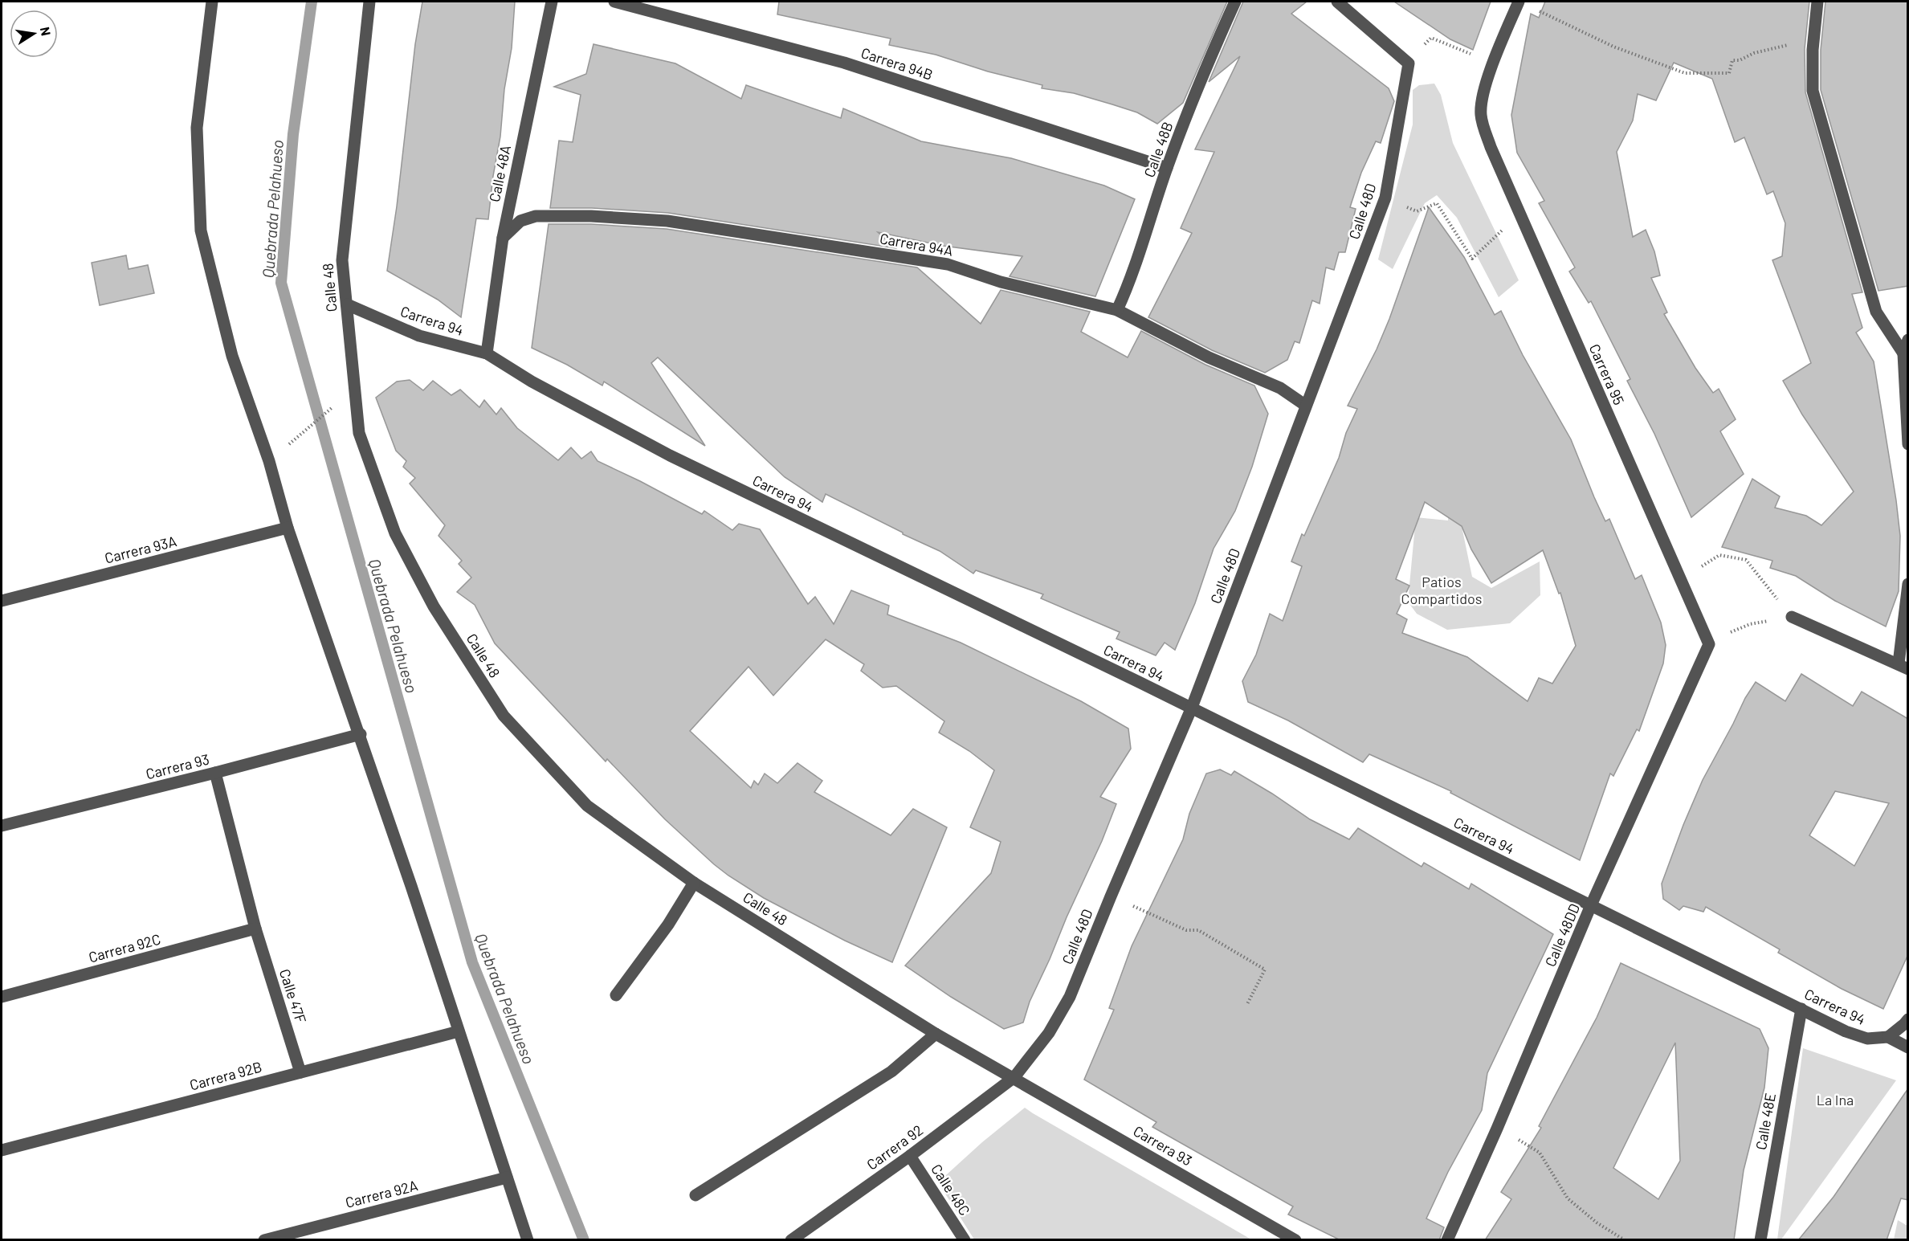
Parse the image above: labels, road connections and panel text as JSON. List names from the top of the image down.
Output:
{
  "streets": {
    "street": [
      "Carrera 94B",
      "Calle 48B",
      "Calle 48A",
      "Calle 48D",
      "Carrera 94A",
      "Calle 48",
      "Carrera 94",
      "Carrera 95",
      "Carrera 93A",
      "Carrera 93",
      "Calle 48DD",
      "Carrera 92C",
      "Calle 47F",
      "Carrera 92B",
      "Calle 48E",
      "Carrera 92",
      "Calle 48C",
      "Carrera 92A"
    ]
  },
  "crossings": [
    ["Carrera 94B", "Calle 48B"],
    ["Calle 48B", "Carrera 94A"],
    ["Calle 48A", "Carrera 94A"],
    ["Calle 48A", "Carrera 94"],
    ["Calle 48D", "Carrera 94A"],
    ["Calle 48D", "Calle 48"],
    ["Calle 48D", "Carrera 94"],
    ["Calle 48D", "Carrera 93"],
    ["Calle 48D", "Carrera 92"],
    ["Calle 48", "Carrera 94"],
    ["Calle 48", "Carrera 93"],
    ["Calle 48", "Carrera 92"],
    ["Carrera 94", "Calle 48DD"],
    ["Carrera 94", "Calle 48E"],
    ["Carrera 95", "Calle 48DD"],
    ["Carrera 93", "Calle 47F"],
    ["Carrera 93", "Carrera 92"],
    ["Carrera 92C", "Calle 47F"],
    ["Calle 47F", "Carrera 92B"],
    ["Carrera 92", "Calle 48C"]
  ],
  "water": ["Quebrada Pelahueso"],
  "parks": ["Patios Compartidos", "La Ina"],
  "north": "right"
}
